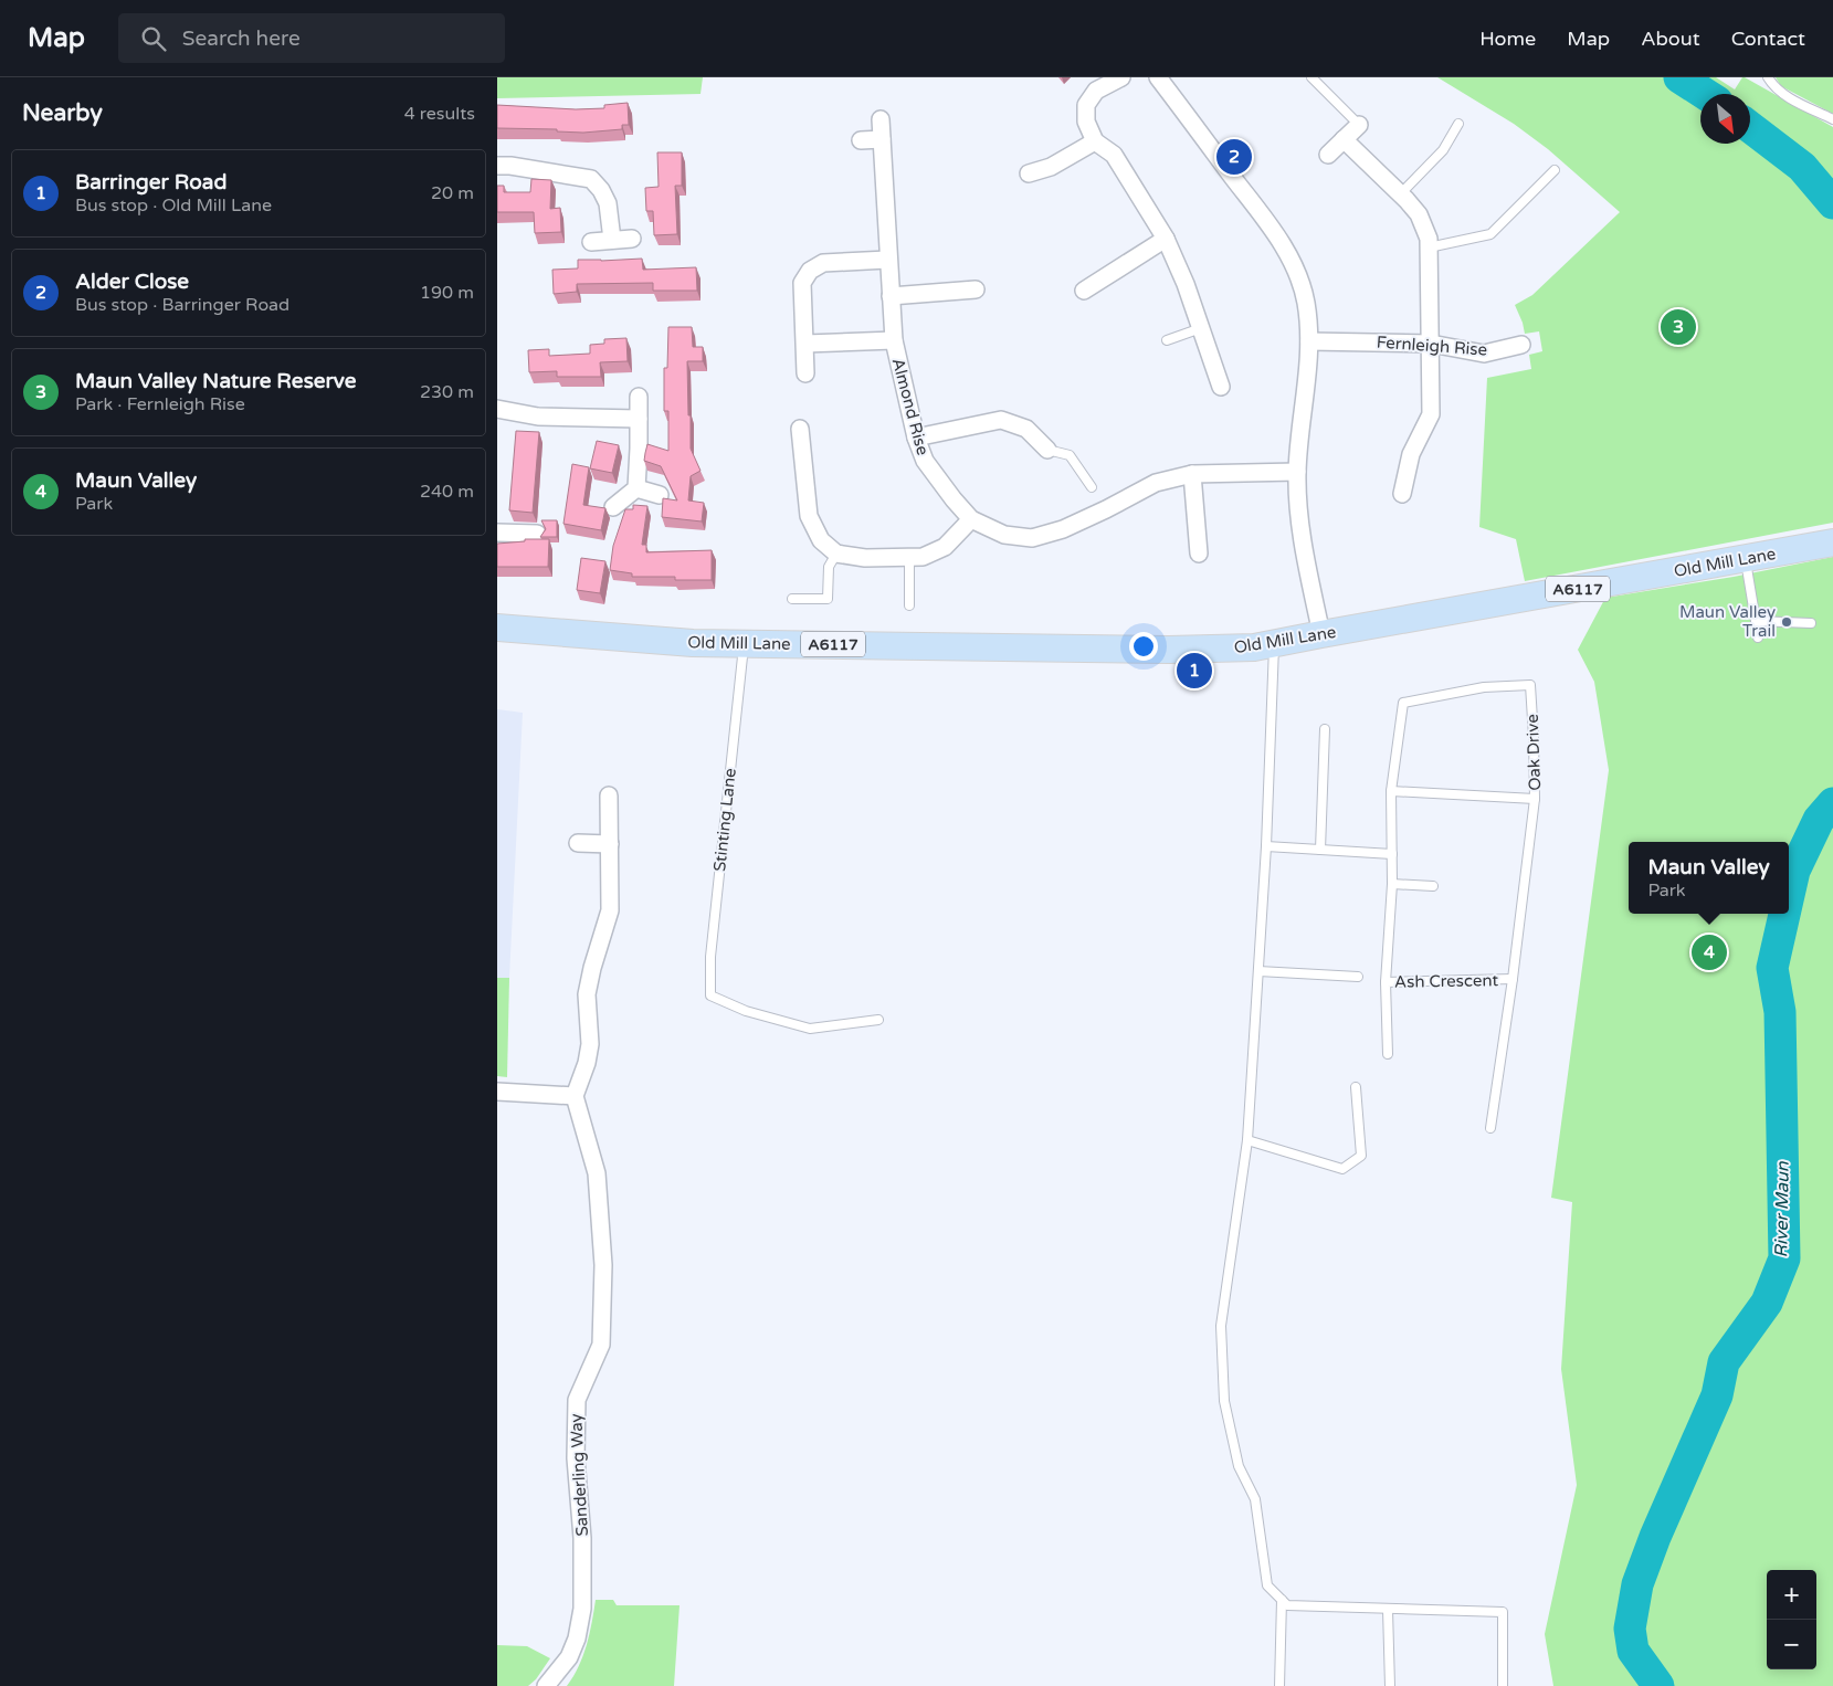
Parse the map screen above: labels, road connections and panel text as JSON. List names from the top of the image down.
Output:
{
  "streets": {
    "main road": ["Old Mill Lane", "A6117"],
    "street": ["Fernleigh Rise", "Almond Rise", "Sanderling Way"],
    "lane": ["Oak Drive", "Stinting Lane", "Ash Crescent"]
  },
  "crossings": [
    ["Old Mill Lane", "Stinting Lane"],
    ["Oak Drive", "Ash Crescent"]
  ],
  "water": ["River Maun"],
  "places": ["Maun Valley Trail"],
  "north": "bottom right",
  "page": {
    "header": "Map",
    "search": "Search here",
    "nav": [
      "Home",
      "Map",
      "About",
      "Contact"
    ],
    "heading": ["Nearby", "4 results"],
    "pins": [
      "2",
      "3",
      "1",
      "4"
    ],
    "list": [
      {
        "mark": "1",
        "name": "Barringer Road",
        "note": "Bus stop · Old Mill Lane",
        "value": "20 m"
      },
      {
        "mark": "2",
        "name": "Alder Close",
        "note": "Bus stop · Barringer Road",
        "value": "190 m"
      },
      {
        "mark": "3",
        "name": "Maun Valley Nature Reserve",
        "note": "Park · Fernleigh Rise",
        "value": "230 m"
      },
      {
        "mark": "4",
        "name": "Maun Valley",
        "note": "Park",
        "value": "240 m"
      }
    ],
    "popup": ["Maun Valley", "Park"],
    "map_buttons": ["+", "−"]
  }
}
